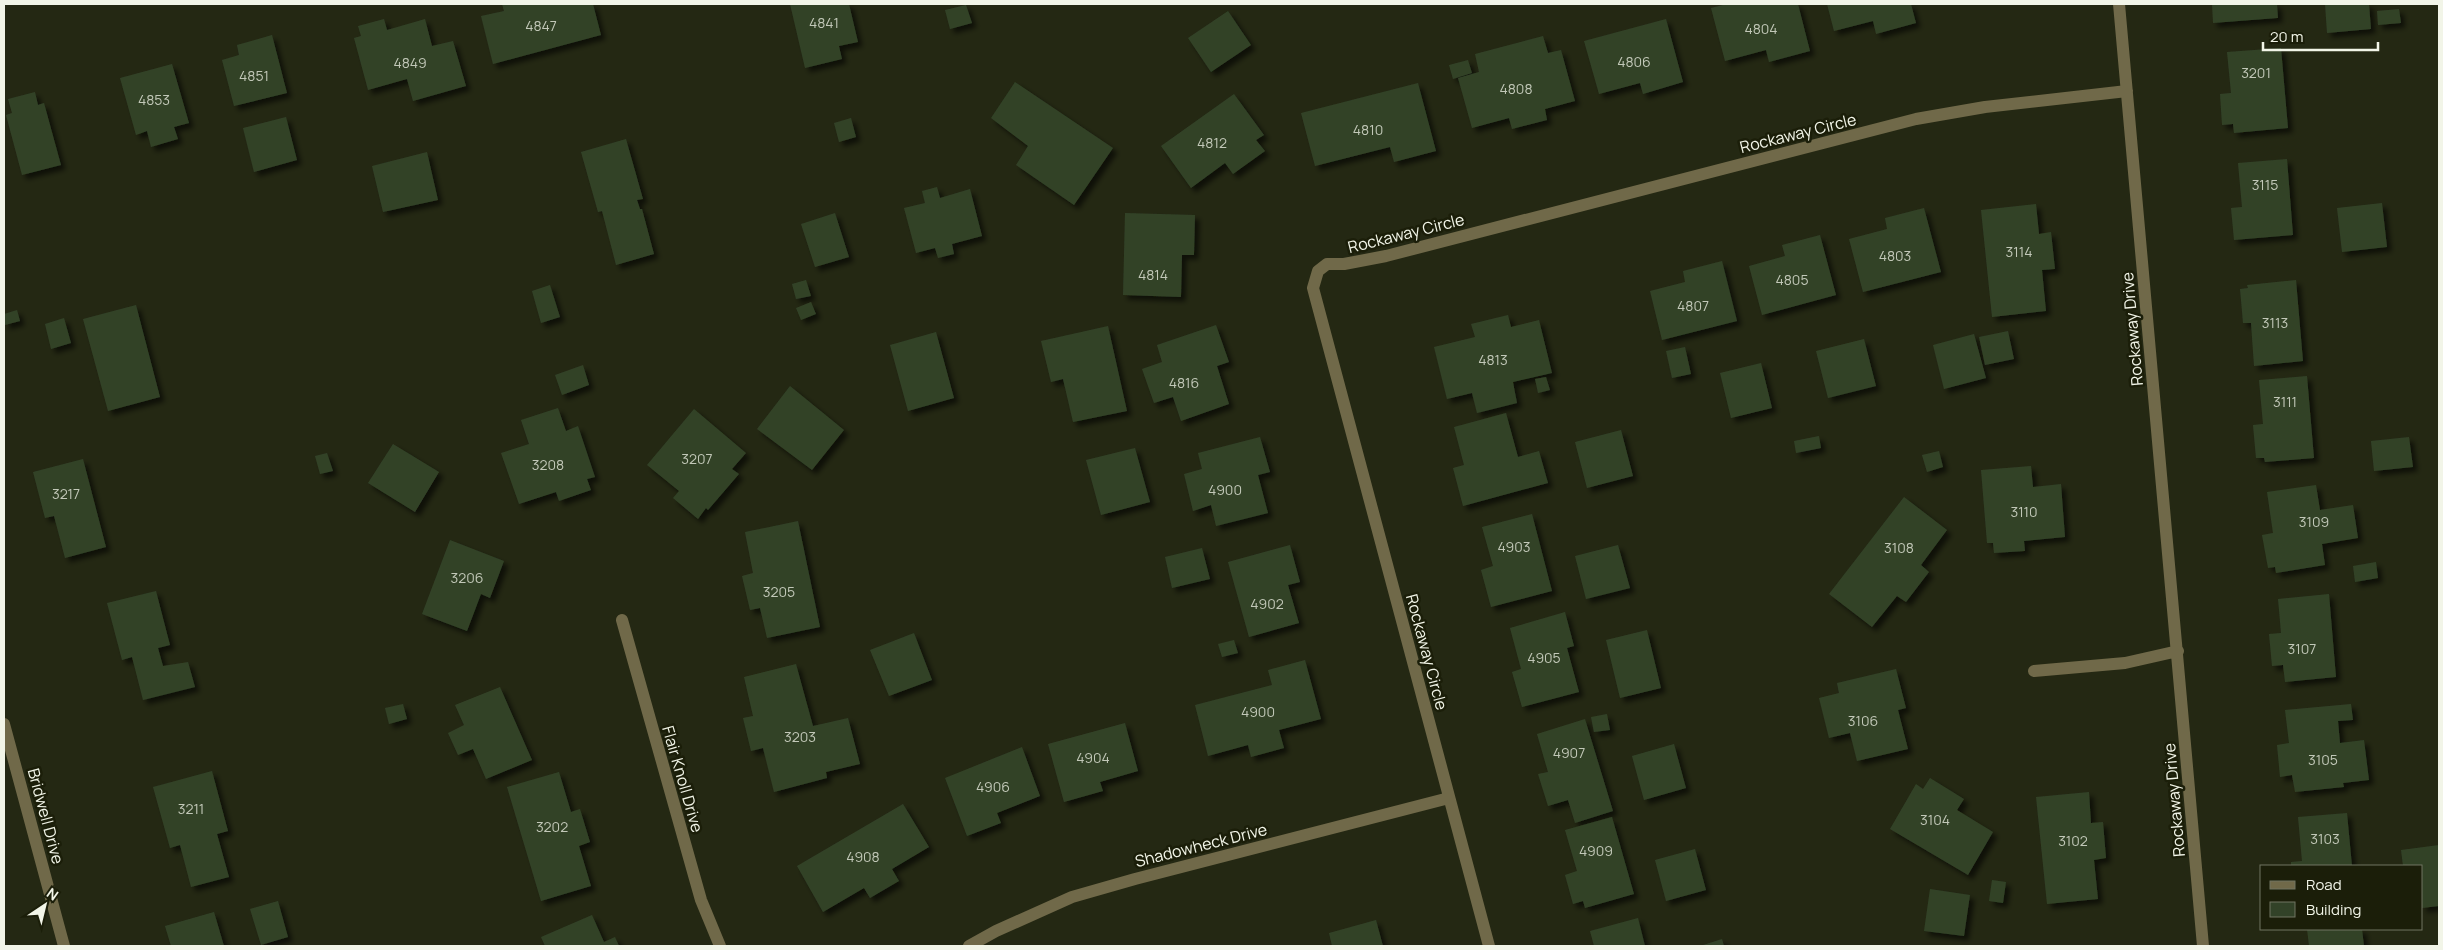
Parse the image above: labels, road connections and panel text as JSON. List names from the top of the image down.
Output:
{
  "streets": {
    "street": [
      "Rockaway Circle",
      "Rockaway Drive",
      "Flair Knoll Drive",
      "Bridwell Drive",
      "Shadowheck Drive"
    ]
  },
  "crossings": [
    ["Rockaway Circle", "Rockaway Drive"],
    ["Rockaway Circle", "Shadowheck Drive"]
  ],
  "house_numbers": [
    "4841",
    "4847",
    "4804",
    "4806",
    "4849",
    "3201",
    "4851",
    "4808",
    "4853",
    "4810",
    "4812",
    "3115",
    "3114",
    "4803",
    "4814",
    "4805",
    "4807",
    "3113",
    "4813",
    "4816",
    "3111",
    "3207",
    "3208",
    "4900",
    "3217",
    "3110",
    "3109",
    "4903",
    "3108",
    "3206",
    "3205",
    "4902",
    "3107",
    "4905",
    "4900",
    "3106",
    "3203",
    "4907",
    "4904",
    "3105",
    "4906",
    "3211",
    "3104",
    "3202",
    "3103",
    "3102",
    "4909",
    "4908"
  ],
  "legend": ["Road", "Building"],
  "scale_bar": "20 m",
  "north": "top right"
}
